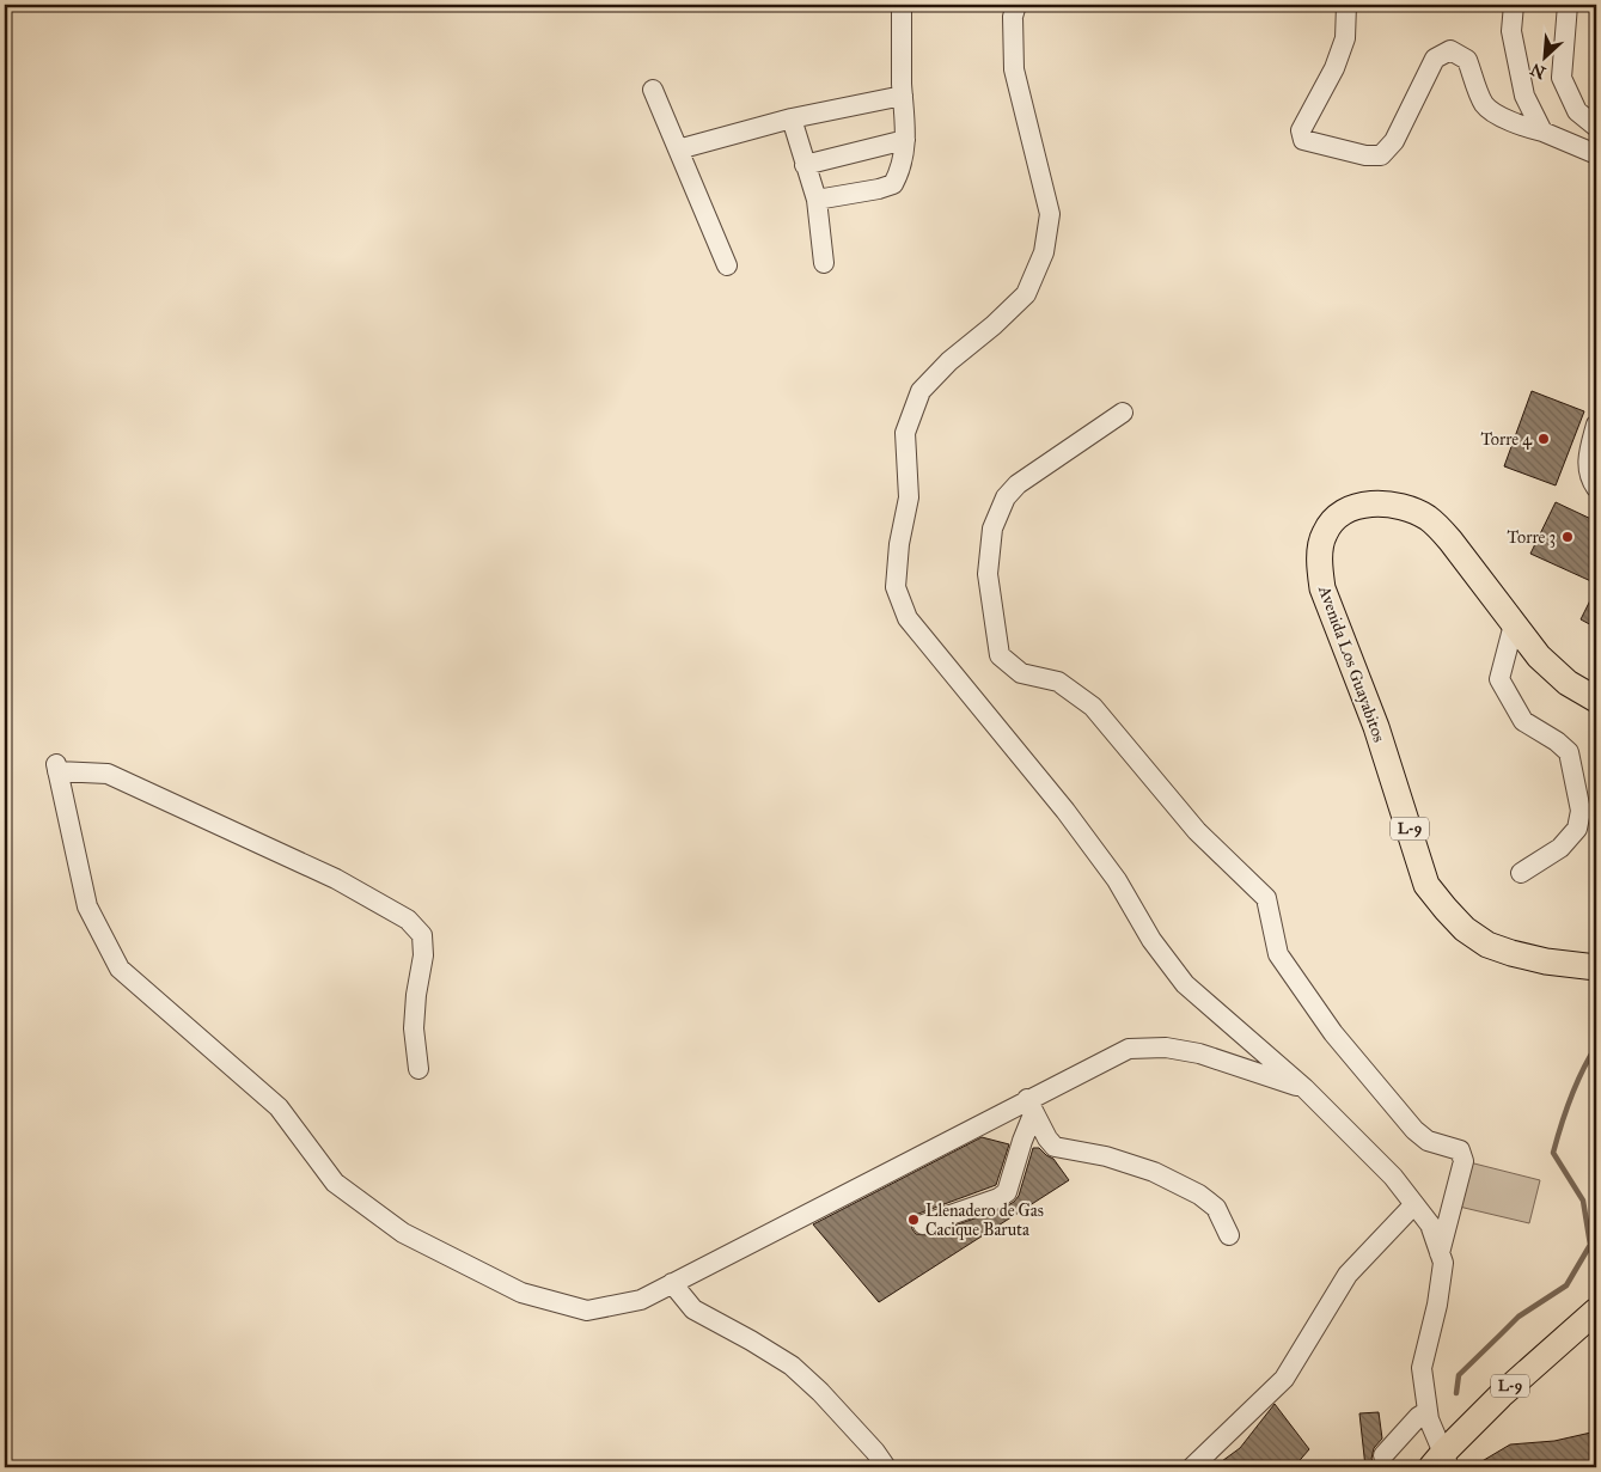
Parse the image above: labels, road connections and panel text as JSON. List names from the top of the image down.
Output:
{
  "streets": {
    "main road": ["Avenida Los Guayabitos", "L-9"]
  },
  "places": ["Torre 4", "Torre 3", "Llenadero de Gas Cacique Baruta"],
  "north": "bottom left"
}
